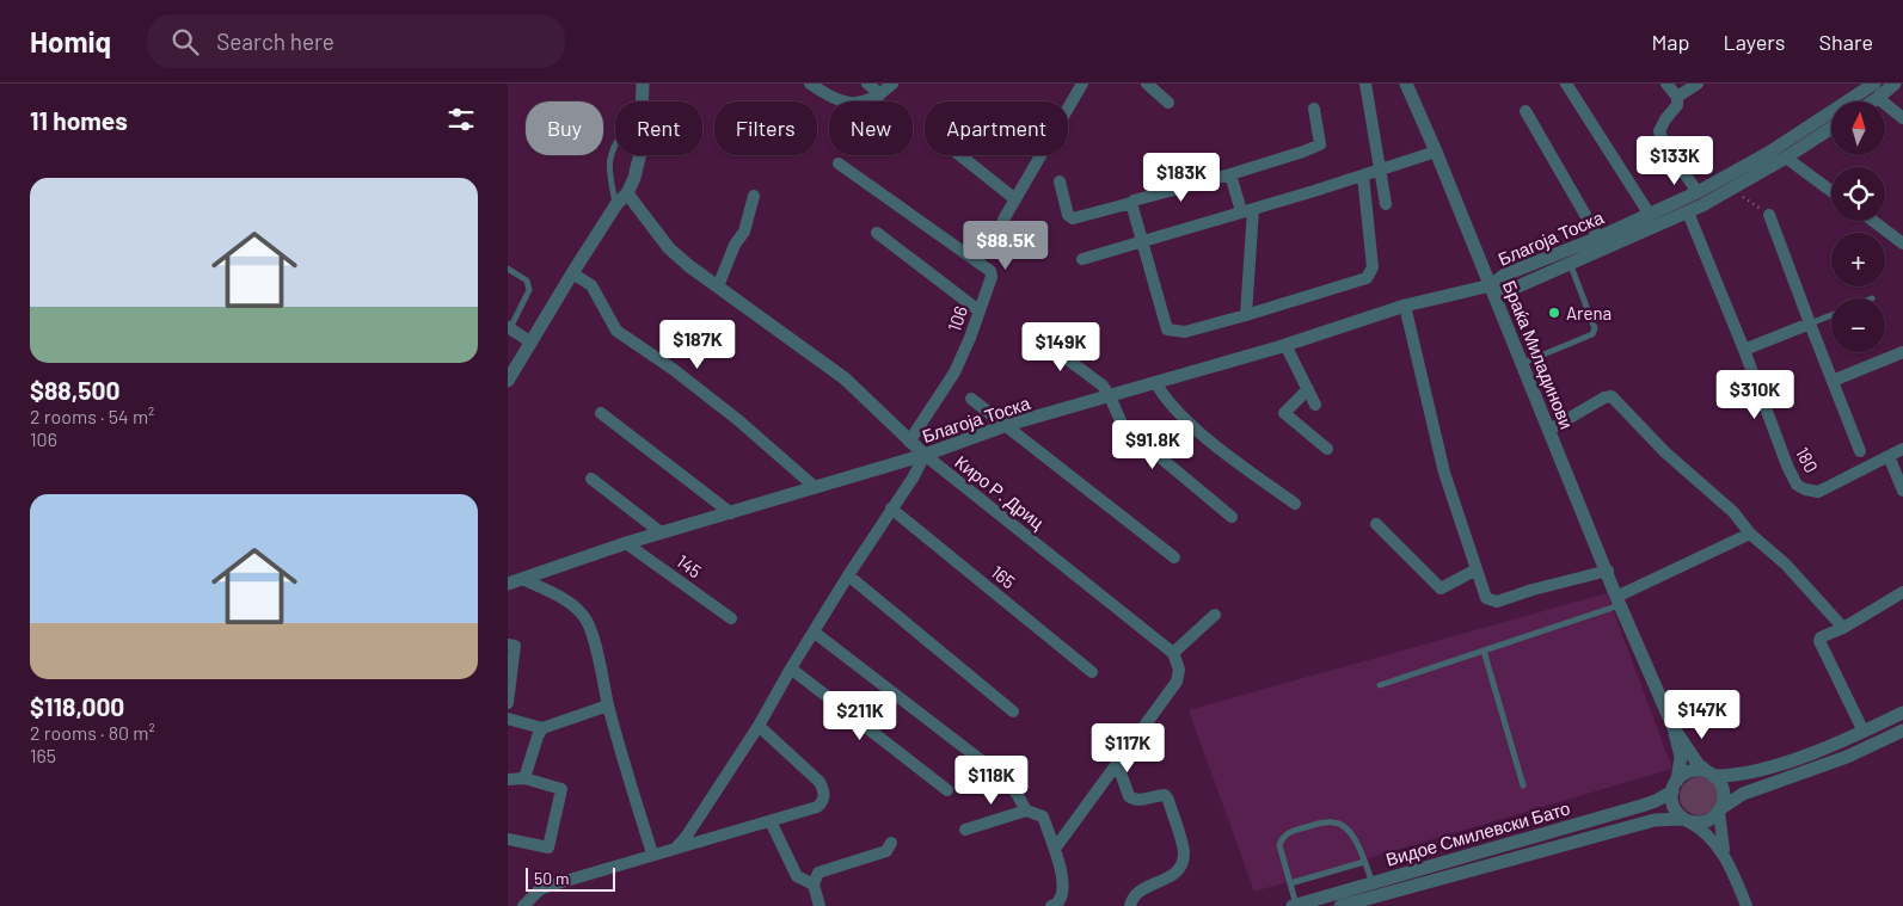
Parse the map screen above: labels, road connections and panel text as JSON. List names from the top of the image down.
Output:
{
  "streets": {
    "street": [
      "Благоја Тоска",
      "106",
      "Браќа Миладинови",
      "180",
      "Киро Р. Дриц",
      "145",
      "165",
      "Видое Смилевски Бато"
    ]
  },
  "crossings": [
    ["Благоја Тоска", "Браќа Миладинови"],
    ["Благоја Тоска", "180"],
    ["Благоја Тоска", "Киро Р. Дриц"],
    ["Благоја Тоска", "145"],
    ["106", "Киро Р. Дриц"]
  ],
  "places": ["Arena"],
  "scale_bar": "50 m",
  "north": "top",
  "page": {
    "header": "Homiq",
    "search": "Search here",
    "nav": ["Map", "Layers", "Share"],
    "heading": "11 homes",
    "map_buttons": ["+", "−"],
    "chip": [
      "Buy",
      "Rent",
      "Filters",
      "New",
      "Apartment"
    ],
    "price": [
      "$133K",
      "$183K",
      "$88.5K",
      "$187K",
      "$149K",
      "$310K",
      "$91.8K",
      "$147K",
      "$211K",
      "$117K",
      "$118K"
    ],
    "list": [
      {
        "name": "$88,500",
        "note": "2 rooms · 54 m² · 106"
      },
      {
        "name": "$118,000",
        "note": "2 rooms · 80 m² · 165"
      }
    ],
    "scale": "50 m"
  }
}
